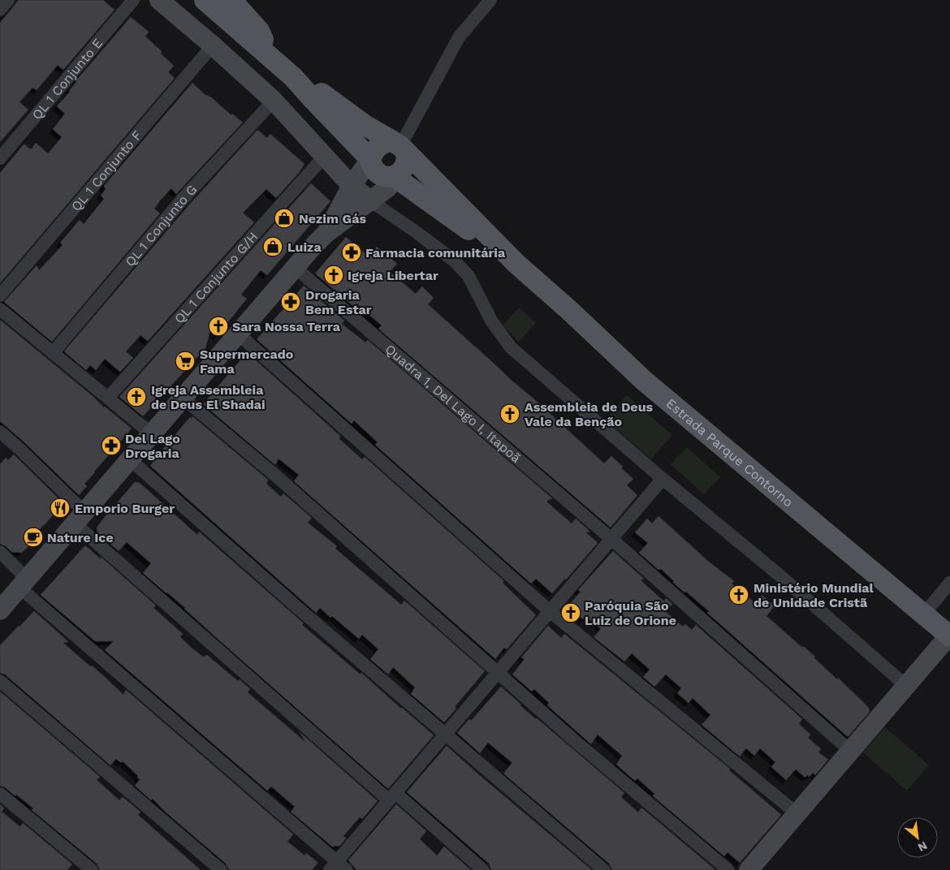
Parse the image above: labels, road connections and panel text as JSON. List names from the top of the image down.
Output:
{
  "streets": {
    "main road": ["Estrada Parque Contorno"],
    "street": [
      "QL 1 Conjunto E",
      "QL 1 Conjunto F",
      "QL 1 Conjunto G",
      "QL 1 Conjunto G/H",
      "Quadra 1, Del Lago I, Itapoã"
    ]
  },
  "places": {
    "shop": ["Nezim Gás", "Luiza"],
    "pharmacy": ["Farmacia comunitária", "Drogaria Bem Estar", "Del Lago Drogaria"],
    "church": [
      "Igreja Libertar",
      "Sara Nossa Terra",
      "Igreja Assembleia de Deus El Shadai",
      "Assembleia de Deus Vale da Benção",
      "Ministério Mundial de Unidade Cristã",
      "Paróquia São Luiz de Orione"
    ],
    "supermarket": ["Supermercado Fama"],
    "restaurant": ["Emporio Burger"],
    "cafe": ["Nature Ice"]
  },
  "north": "bottom right"
}
